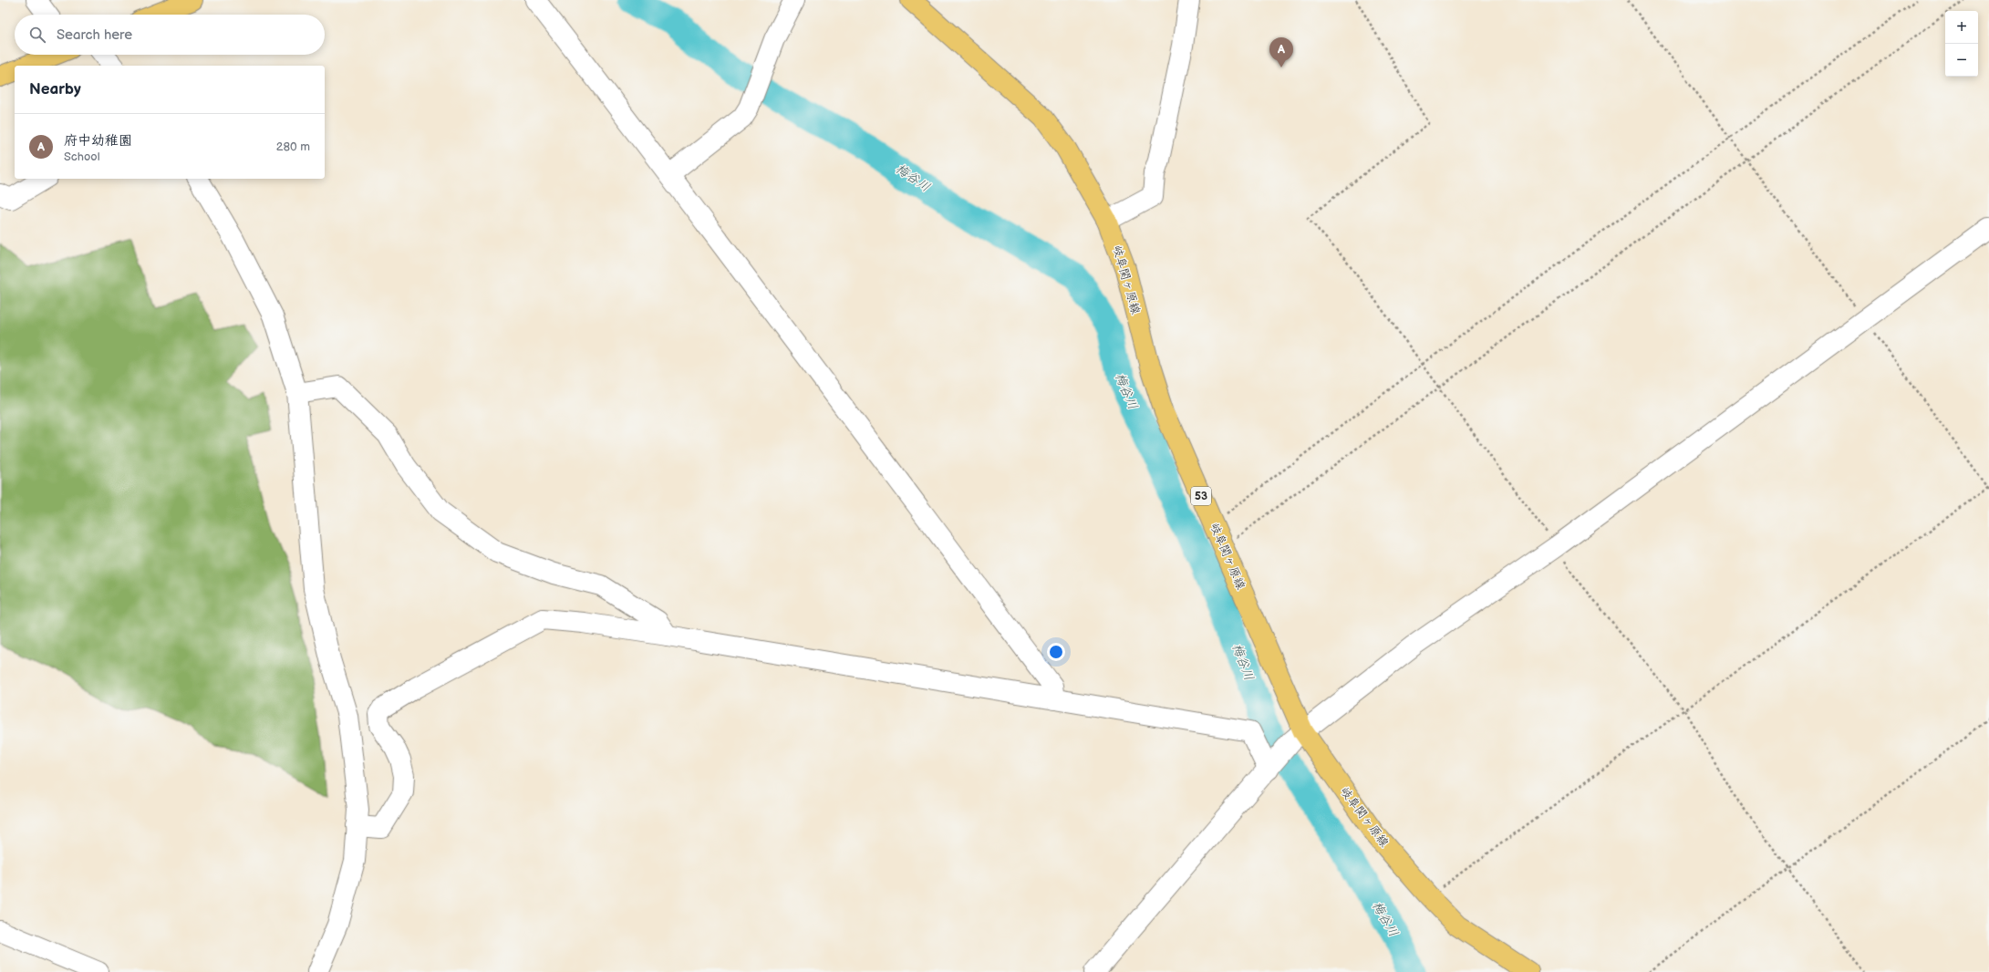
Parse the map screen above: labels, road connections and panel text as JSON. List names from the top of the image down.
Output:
{
  "streets": {
    "main road": ["岐阜関ヶ原線", "53"]
  },
  "water": ["梅谷川"],
  "page": {
    "map_buttons": ["+", "−"],
    "search": "Search here",
    "pins": "A",
    "heading": "Nearby",
    "list": [
      {
        "mark": "A",
        "name": "府中幼稚園",
        "note": "School",
        "value": "280 m"
      }
    ]
  }
}
